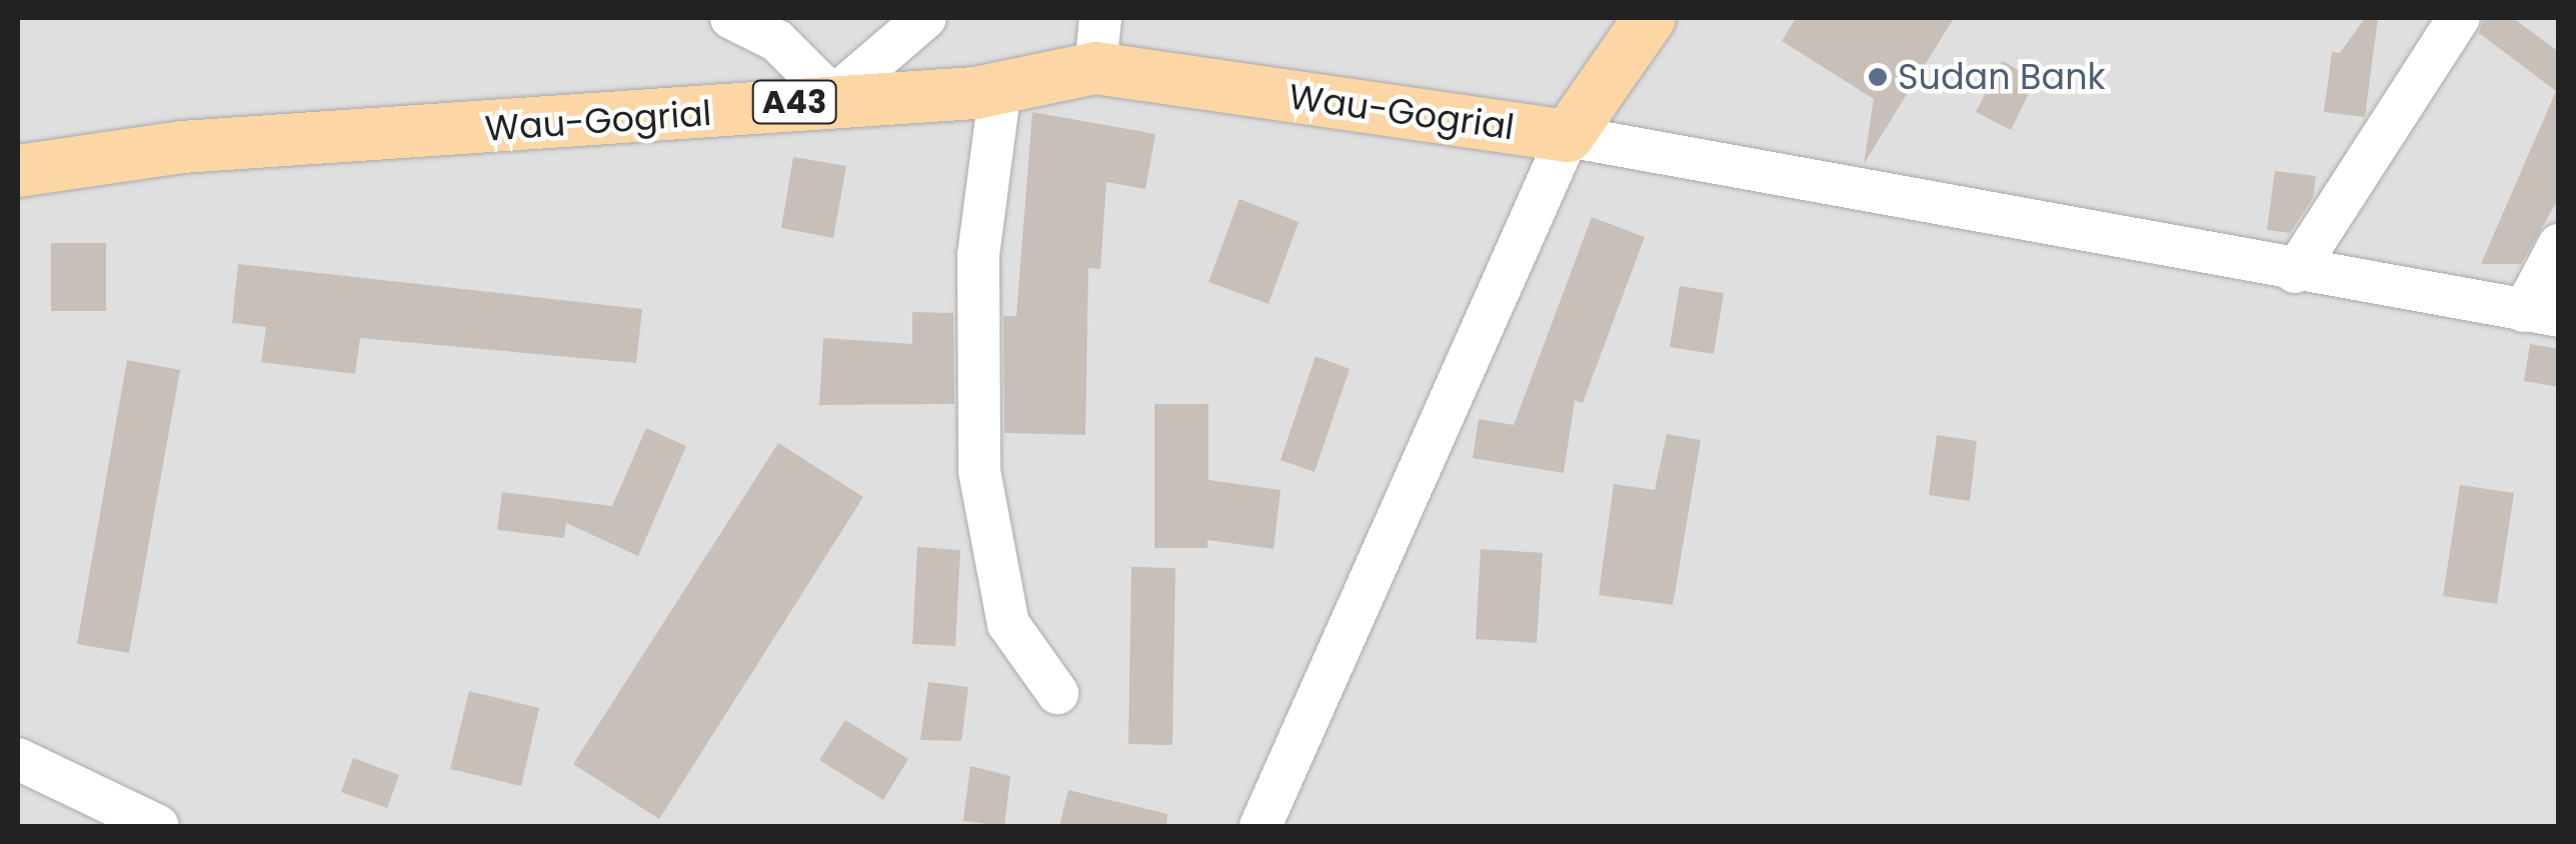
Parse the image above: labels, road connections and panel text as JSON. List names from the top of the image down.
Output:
{
  "streets": {
    "main road": ["A43", "Wau-Gogrial"]
  },
  "places": ["Sudan Bank"]
}
